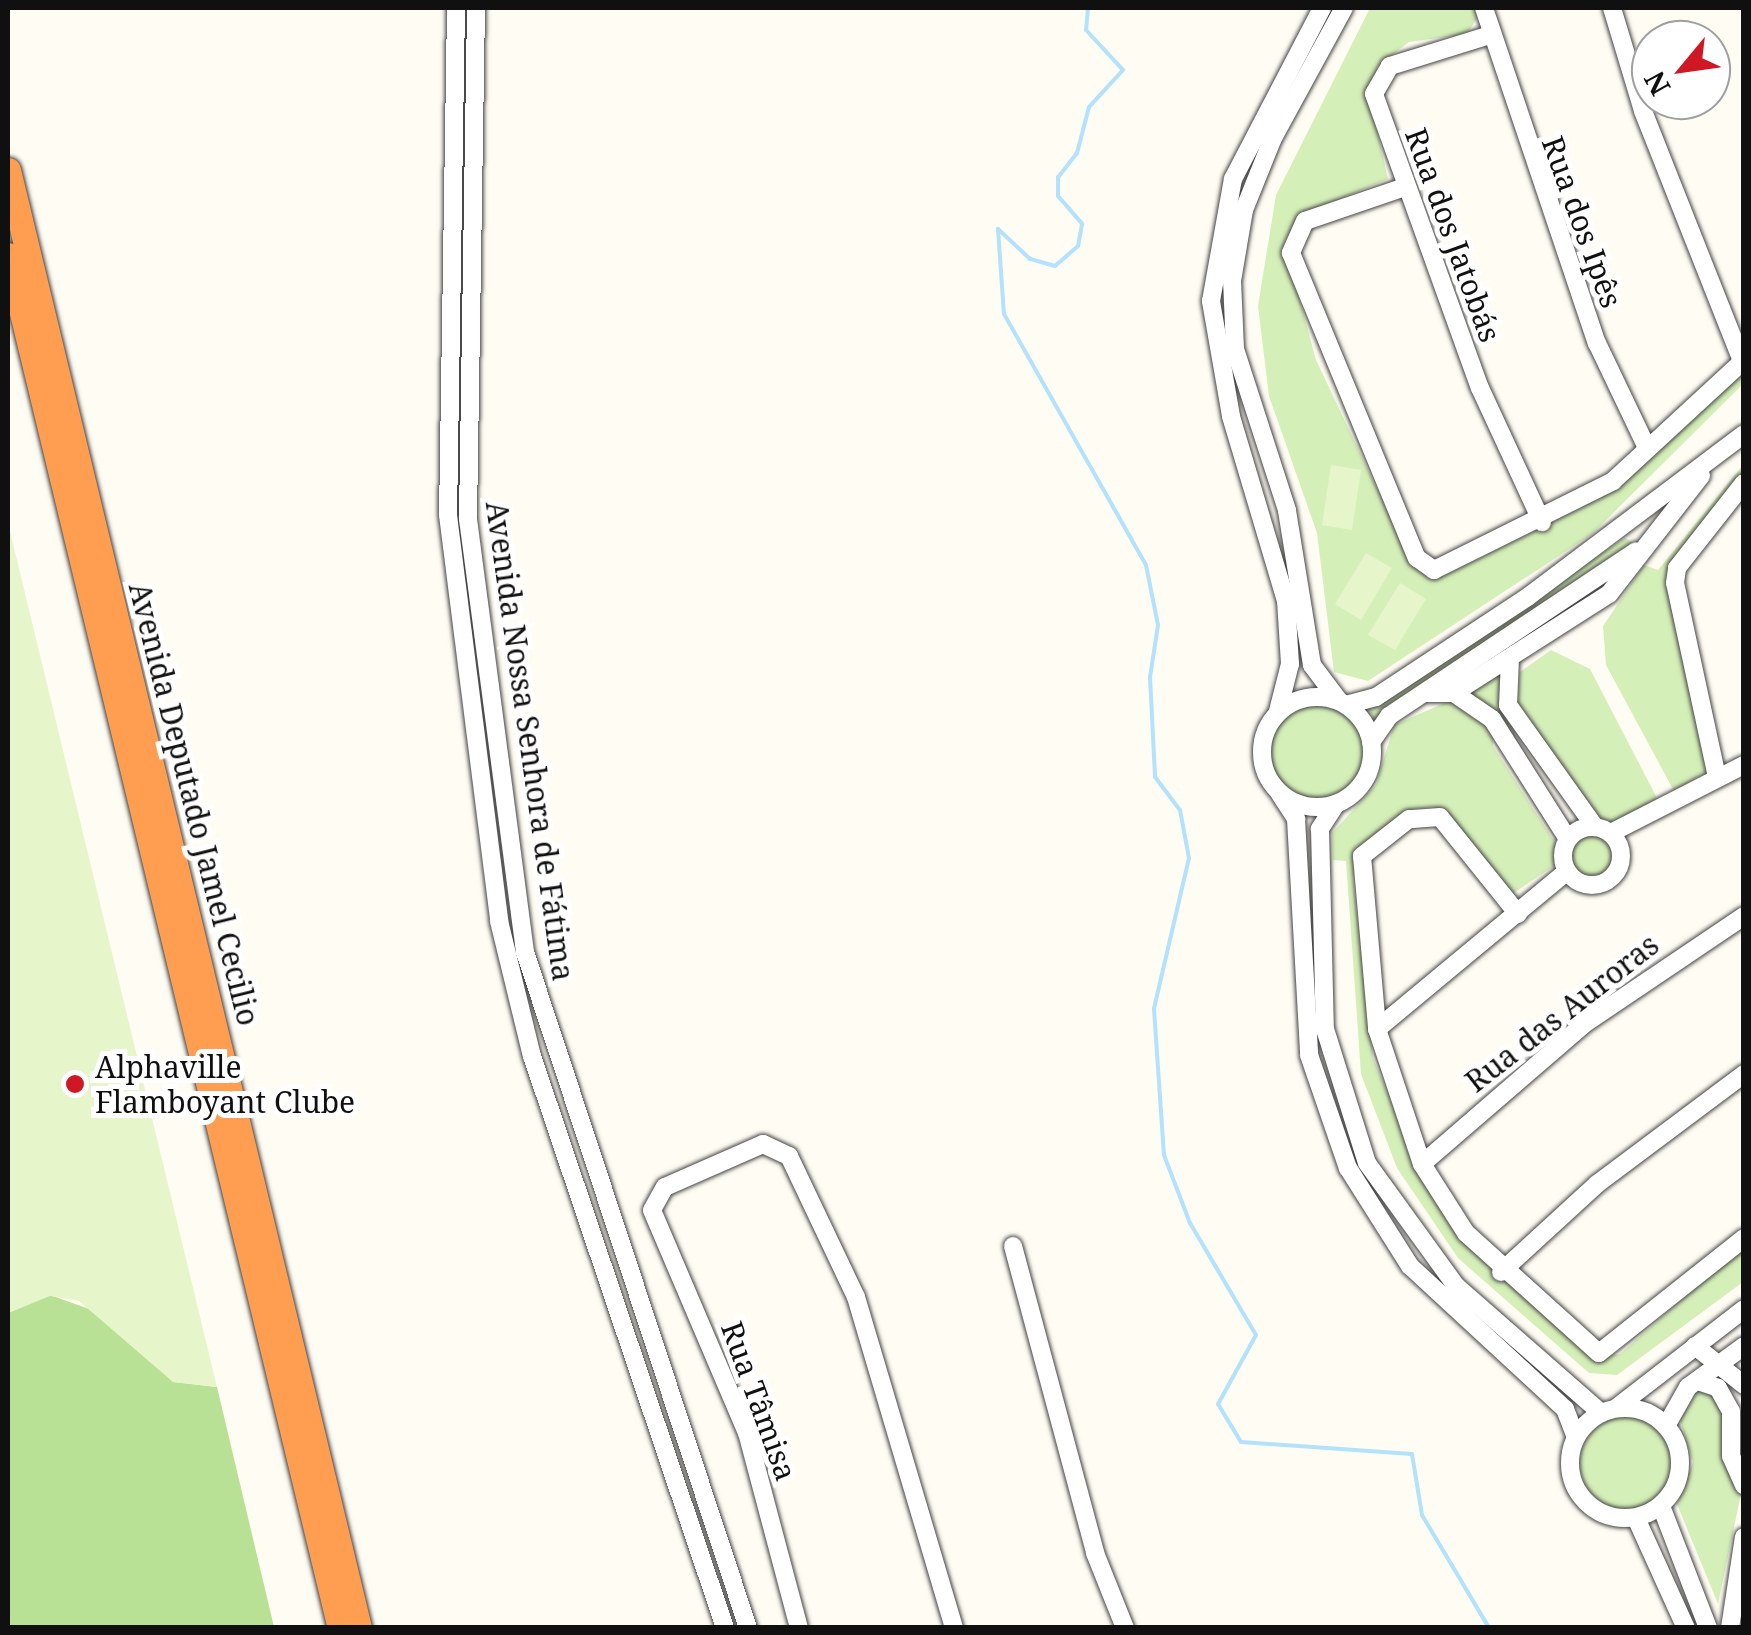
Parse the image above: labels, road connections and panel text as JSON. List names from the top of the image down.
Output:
{
  "streets": {
    "highway": ["Avenida Deputado Jamel Cecilio"],
    "street": [
      "Rua dos Ipês",
      "Rua dos Jatobás",
      "Avenida Nossa Senhora de Fátima",
      "Rua das Auroras",
      "Rua Tâmisa"
    ]
  },
  "crossings": [
    ["Rua dos Ipês", "Rua dos Jatobás"]
  ],
  "places": ["Alphaville Flamboyant Clube"],
  "north": "bottom left"
}
